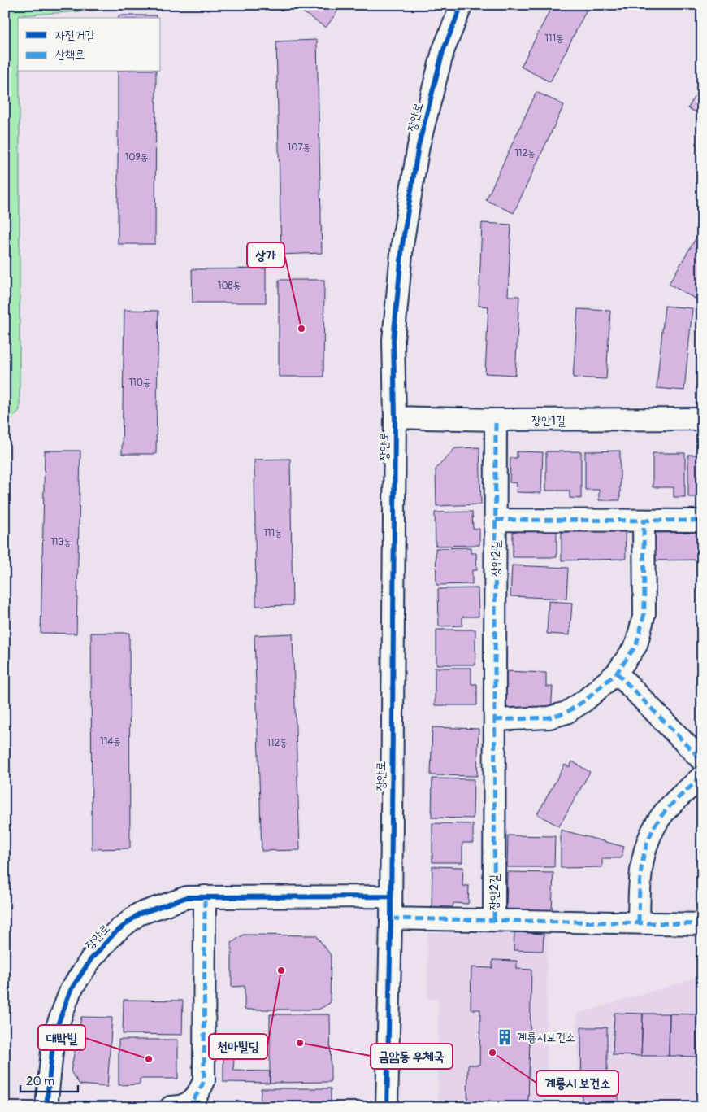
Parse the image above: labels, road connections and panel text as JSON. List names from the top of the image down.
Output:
{
  "streets": {
    "street": ["장안로", "장안1길", "장안2길"]
  },
  "crossings": [
    ["장안로", "장안1길"],
    ["장안1길", "장안2길"]
  ],
  "places": {
    "other": [
      "상가",
      "천마빌딩",
      "금암동 우체국",
      "계룡시 보건소",
      "대박빌"
    ],
    "building": ["계룡시보건소"]
  },
  "house_numbers": [
    "111동",
    "107동",
    "112동",
    "109동",
    "108동",
    "110동",
    "111동",
    "113동",
    "114동",
    "112동"
  ],
  "legend": ["자전거길", "산책로"],
  "scale_bar": "20 m"
}
